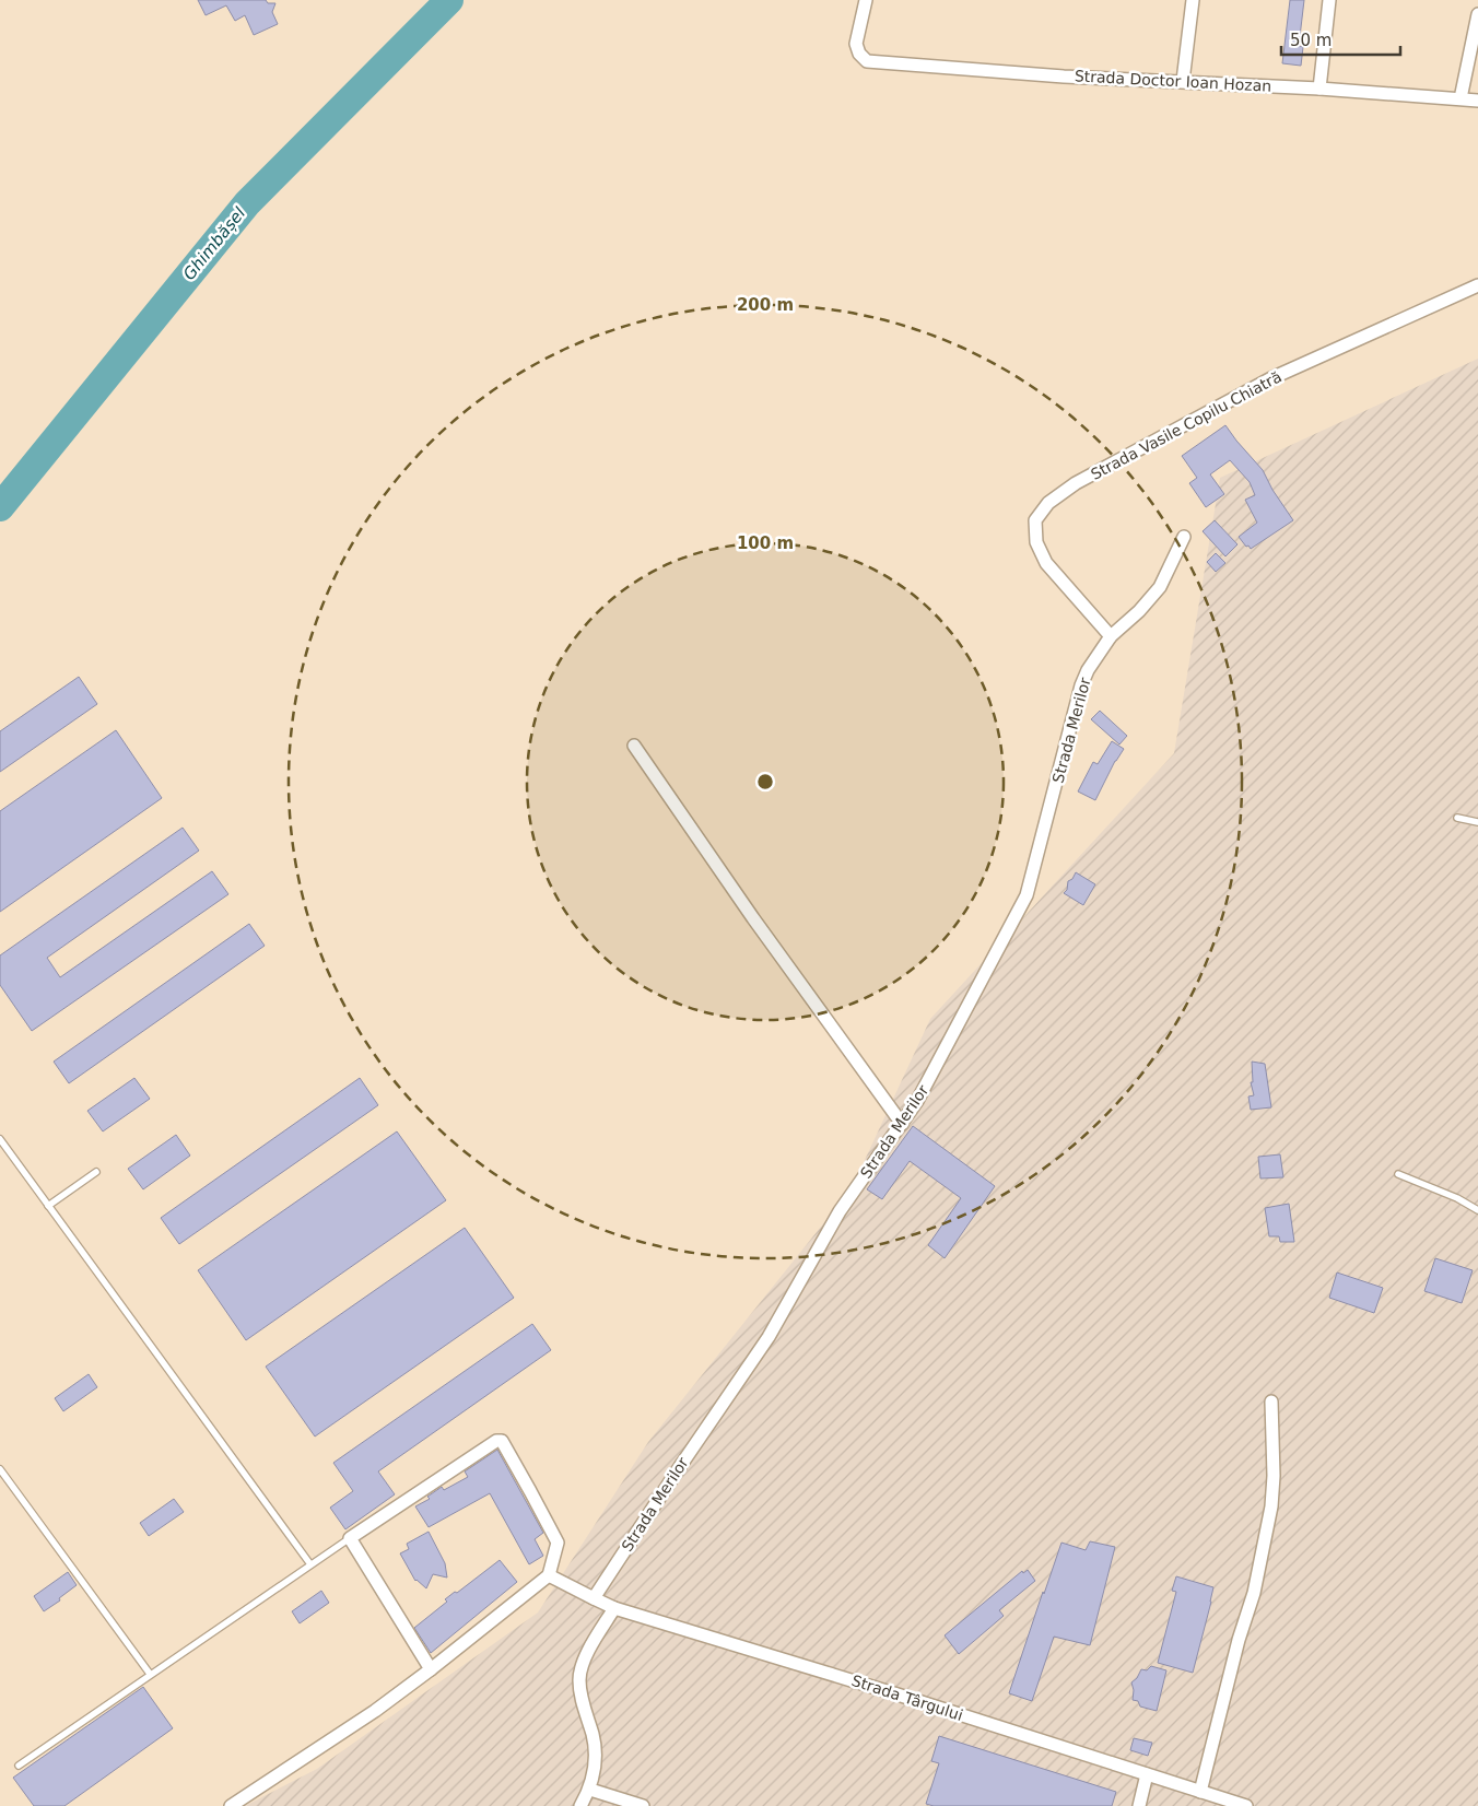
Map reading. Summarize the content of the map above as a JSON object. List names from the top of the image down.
{
  "streets": {
    "street": [
      "Strada Doctor Ioan Hozan",
      "Strada Vasile Copilu Chiatră",
      "Strada Merilor",
      "Strada Târgului"
    ]
  },
  "crossings": [
    ["Strada Vasile Copilu Chiatră", "Strada Merilor"],
    ["Strada Merilor", "Strada Târgului"]
  ],
  "water": ["Ghimbășel"],
  "scale_bar": "50 m",
  "rings": ["200 m", "100 m"]
}
